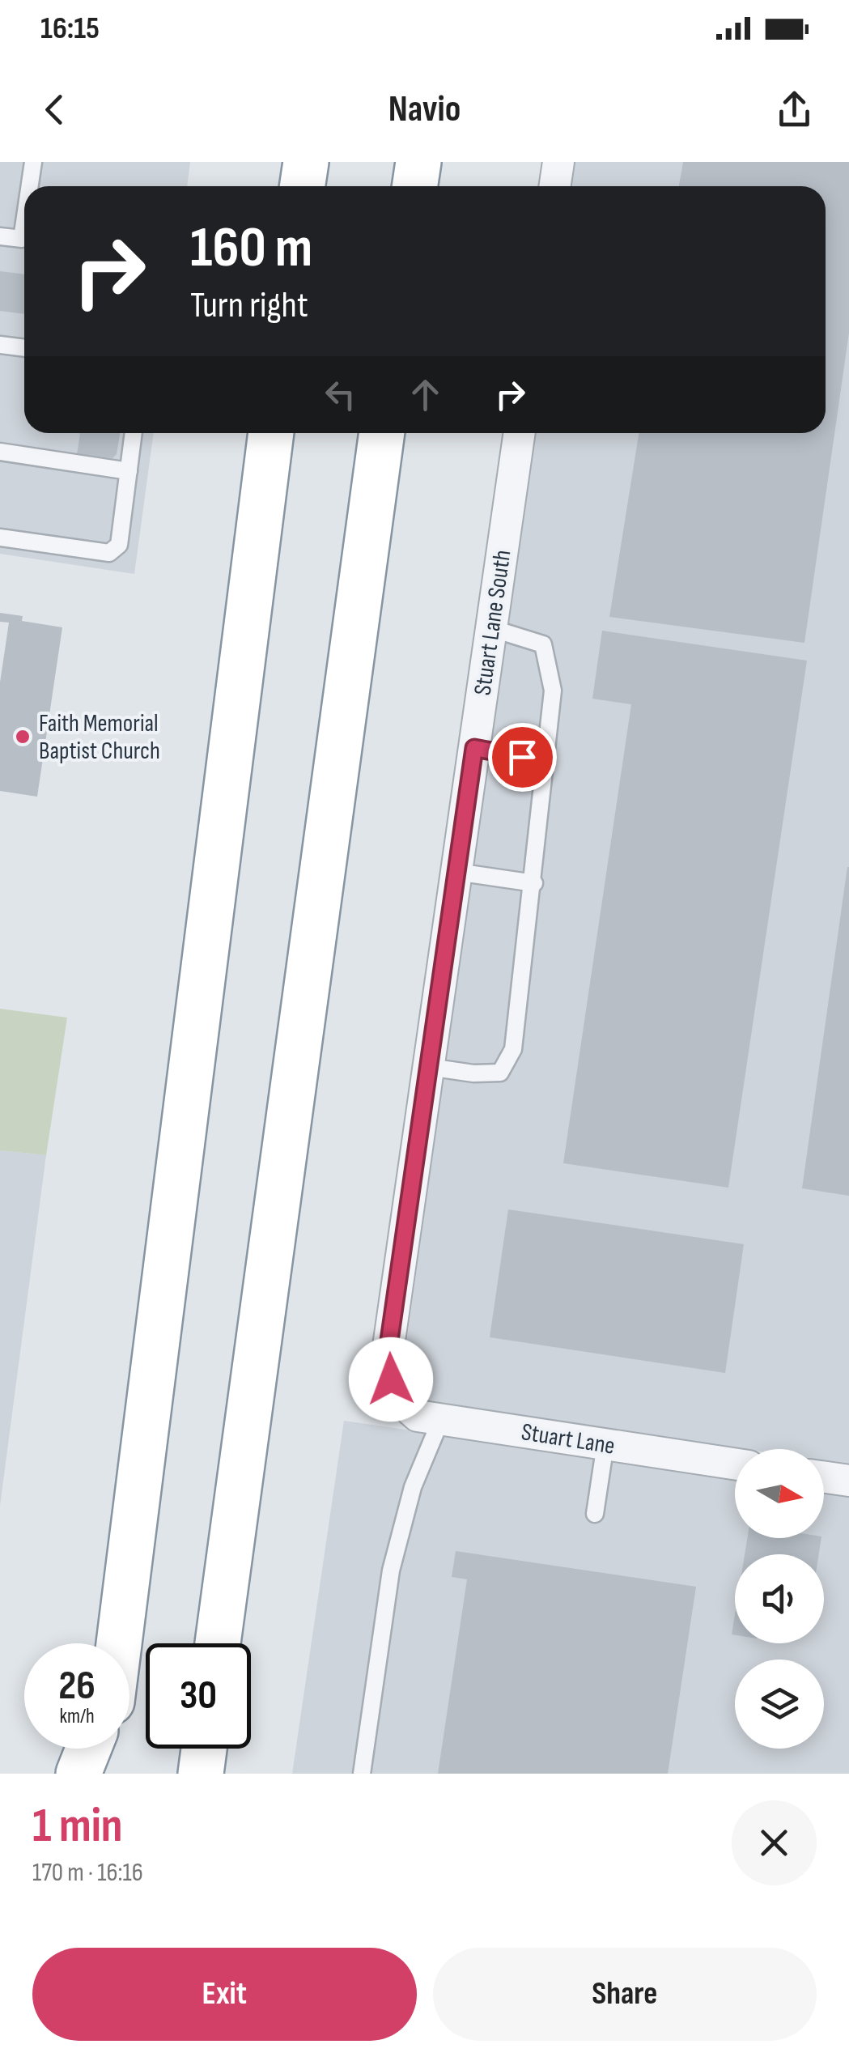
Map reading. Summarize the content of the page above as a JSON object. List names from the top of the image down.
{
  "streets": {
    "street": ["Stuart Lane South", "Stuart Lane"]
  },
  "crossings": [
    ["Stuart Lane South", "Stuart Lane"]
  ],
  "places": ["Faith Memorial Baptist Church"],
  "north": "right",
  "page": {
    "status": "16:15",
    "header": "Navio",
    "turn": ["160 m", "Turn right"],
    "speed": "26 km/h",
    "limit": "30",
    "heading": ["1 min", "170 m · 16:16"],
    "buttons": ["Exit", "Share"]
  }
}
